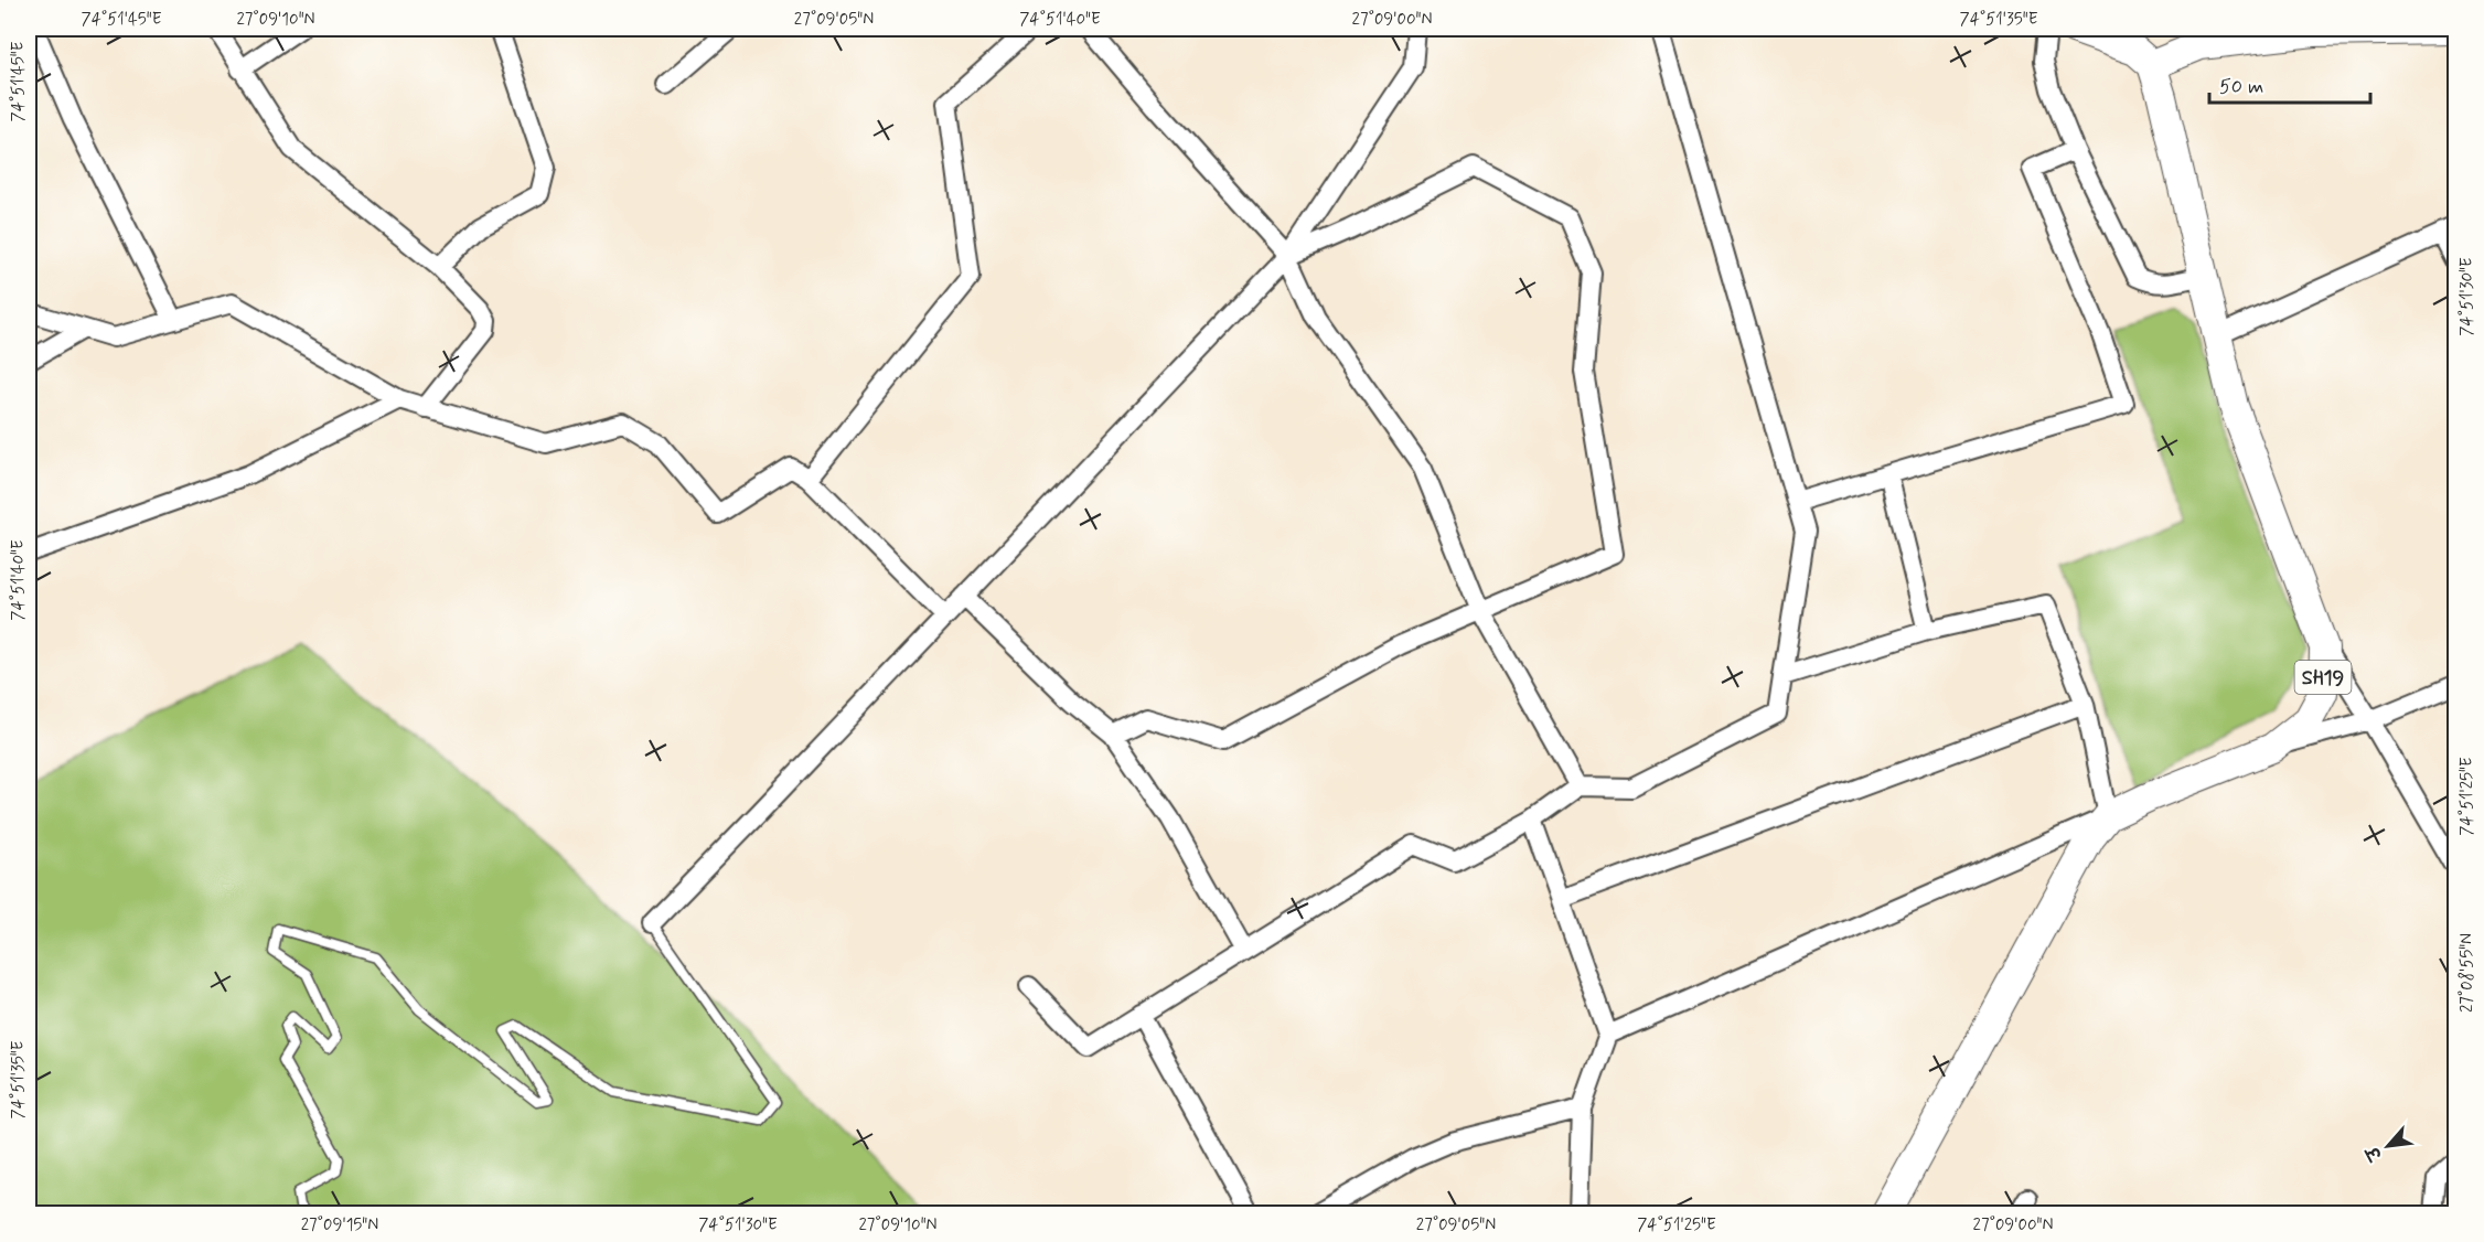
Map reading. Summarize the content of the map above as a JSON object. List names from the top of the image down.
{
  "streets": {
    "main road": ["SH19"]
  },
  "scale_bar": "50 m",
  "north": "bottom left",
  "coordinates": [
    "74°51'45\"E",
    "27°09'10\"N",
    "27°09'05\"N",
    "74°51'40\"E",
    "27°09'00\"N",
    "74°51'35\"E",
    "74°51'30\"E",
    "74°51'25\"E",
    "27°08'55\"N",
    "27°09'15\"N"
  ]
}
